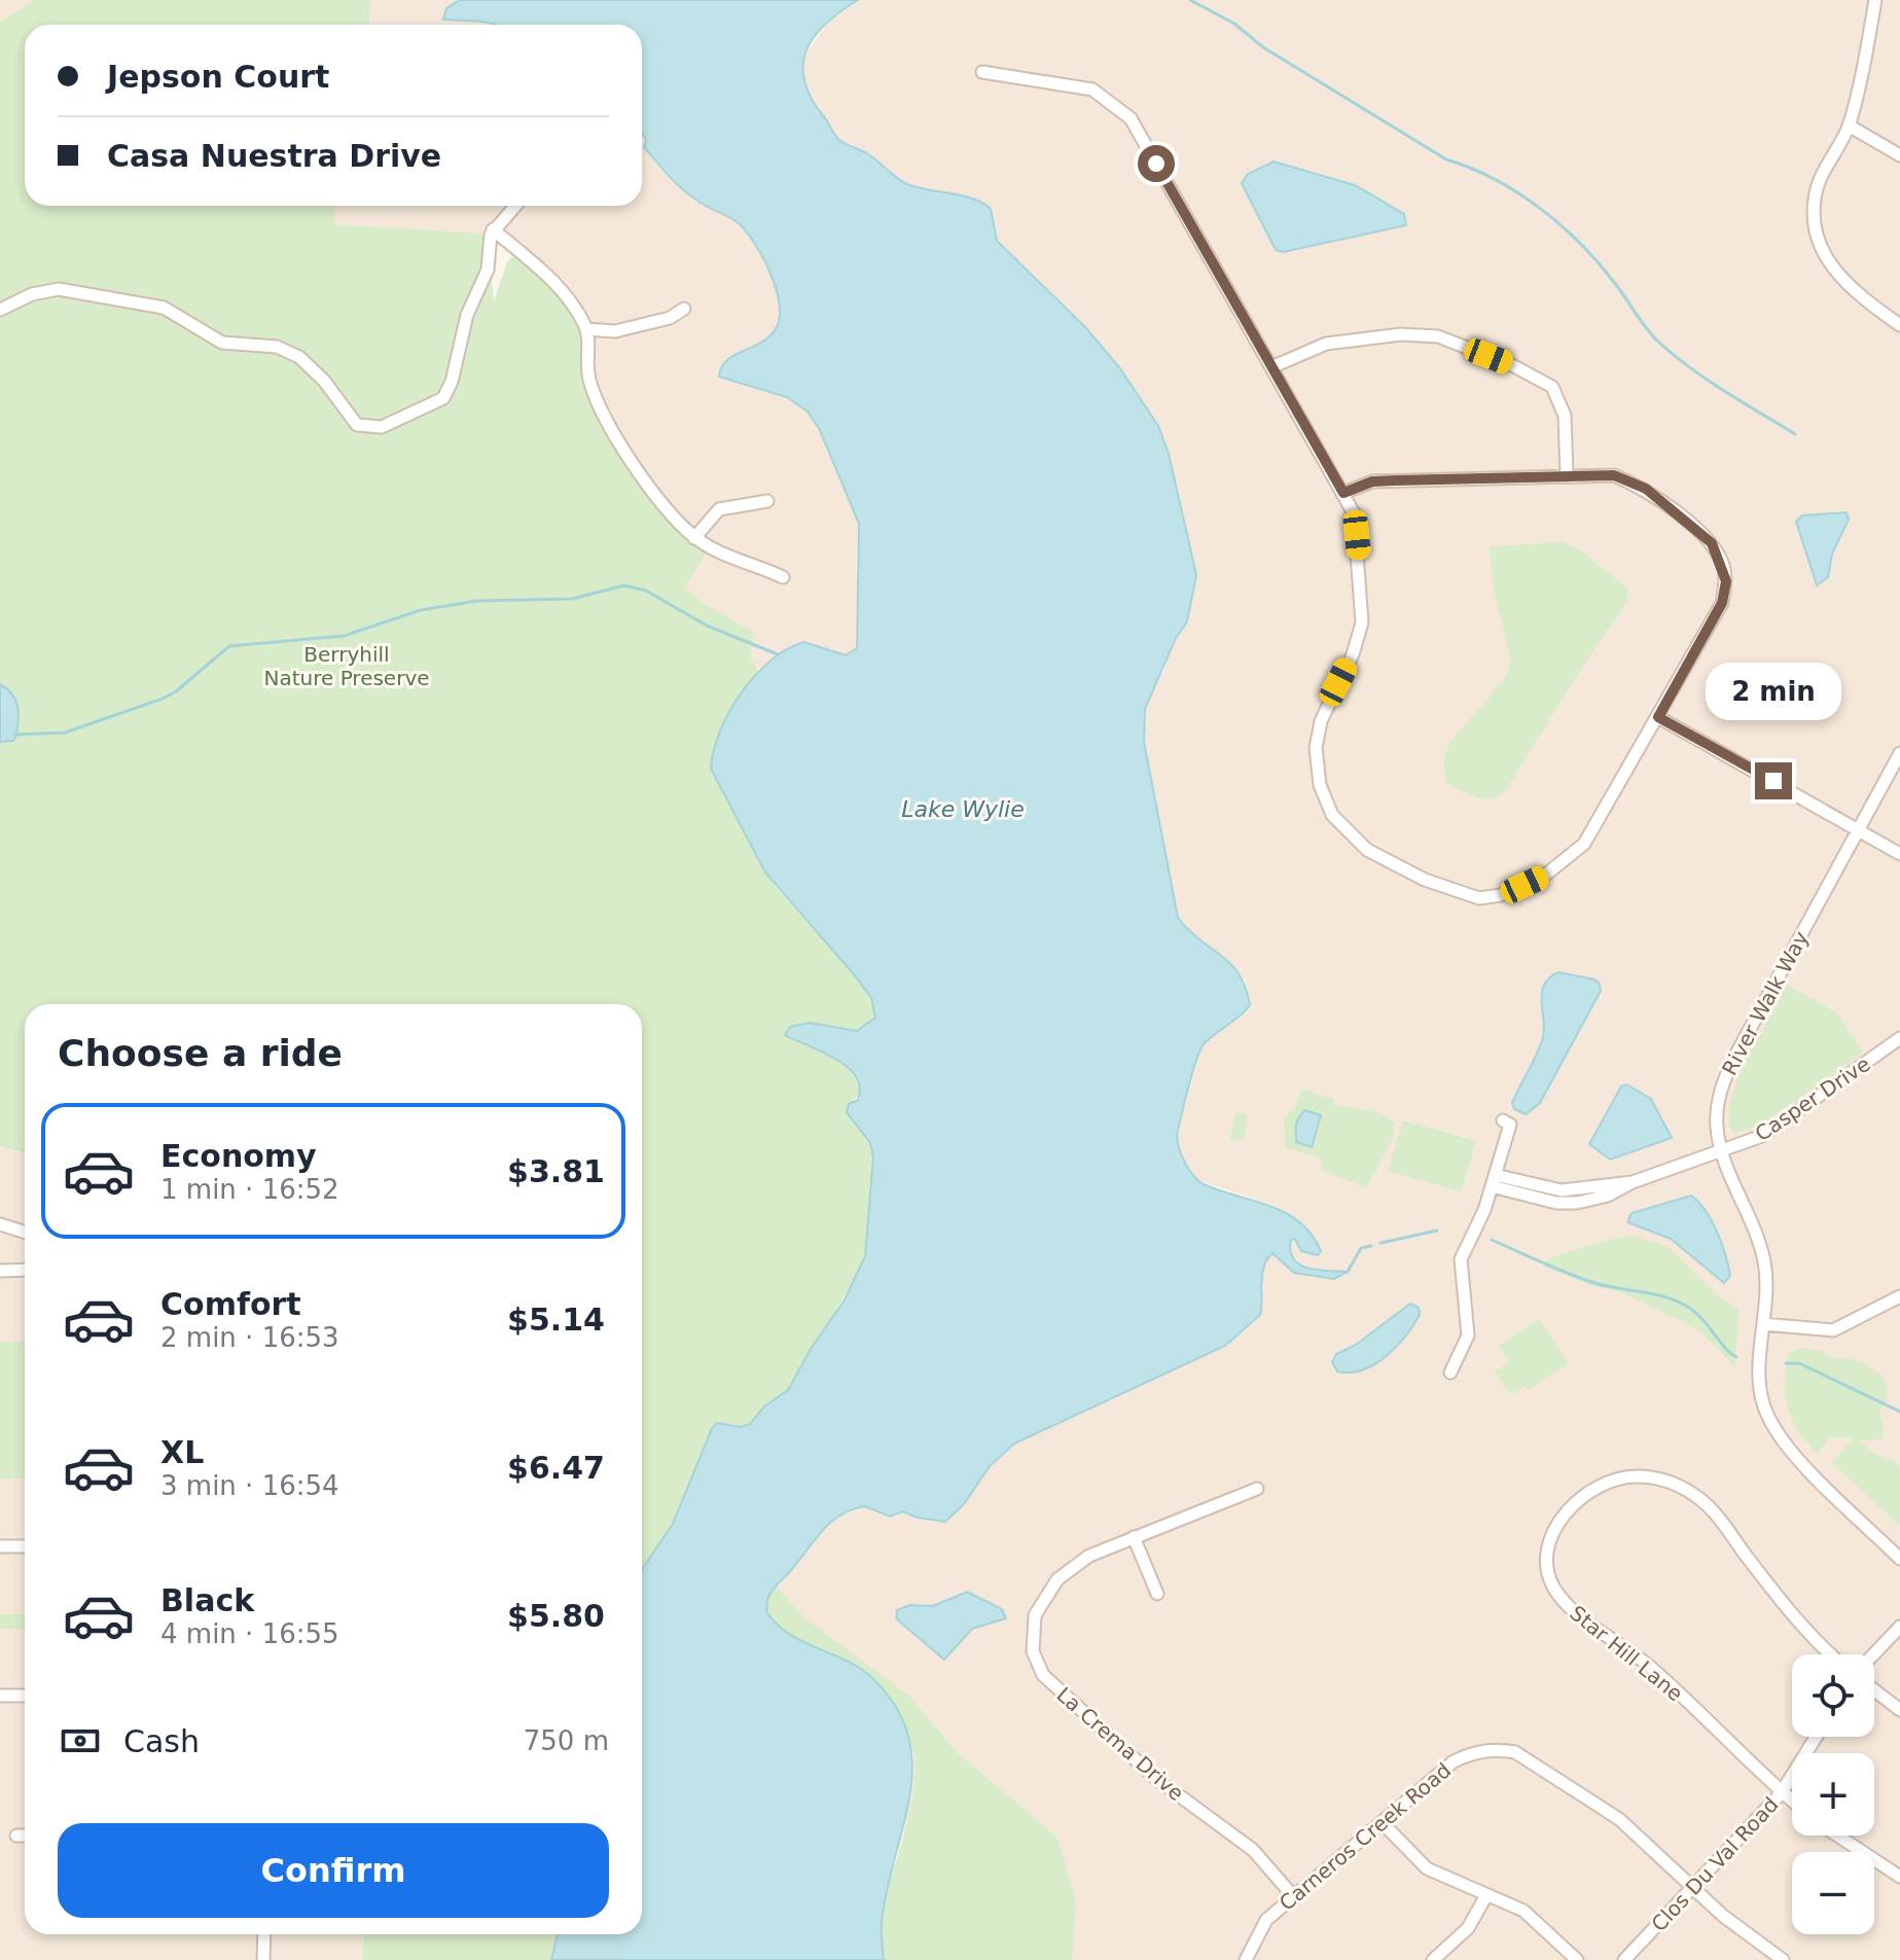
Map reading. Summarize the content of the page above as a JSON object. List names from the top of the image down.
{
  "streets": {
    "street": [
      "River Walk Way",
      "Casper Drive",
      "Star Hill Lane",
      "La Crema Drive",
      "Carneros Creek Road",
      "Clos Du Val Road"
    ]
  },
  "crossings": [
    ["River Walk Way", "Casper Drive"],
    ["Star Hill Lane", "Clos Du Val Road"],
    ["La Crema Drive", "Carneros Creek Road"],
    ["Carneros Creek Road", "Clos Du Val Road"]
  ],
  "water": ["Lake Wylie"],
  "parks": ["Berryhill Nature Preserve"],
  "page": {
    "banner": ["Jepson Court", "Casa Nuestra Drive"],
    "bubble": "2 min",
    "heading": "Choose a ride",
    "list": [
      {
        "name": "Economy",
        "note": "1 min · 16:52",
        "value": "$3.81"
      },
      {
        "name": "Comfort",
        "note": "2 min · 16:53",
        "value": "$5.14"
      },
      {
        "name": "XL",
        "note": "3 min · 16:54",
        "value": "$6.47"
      },
      {
        "name": "Black",
        "note": "4 min · 16:55",
        "value": "$5.80"
      }
    ],
    "map_buttons": ["+", "−"],
    "pay": ["Cash", "750 m"],
    "buttons": "Confirm"
  }
}
